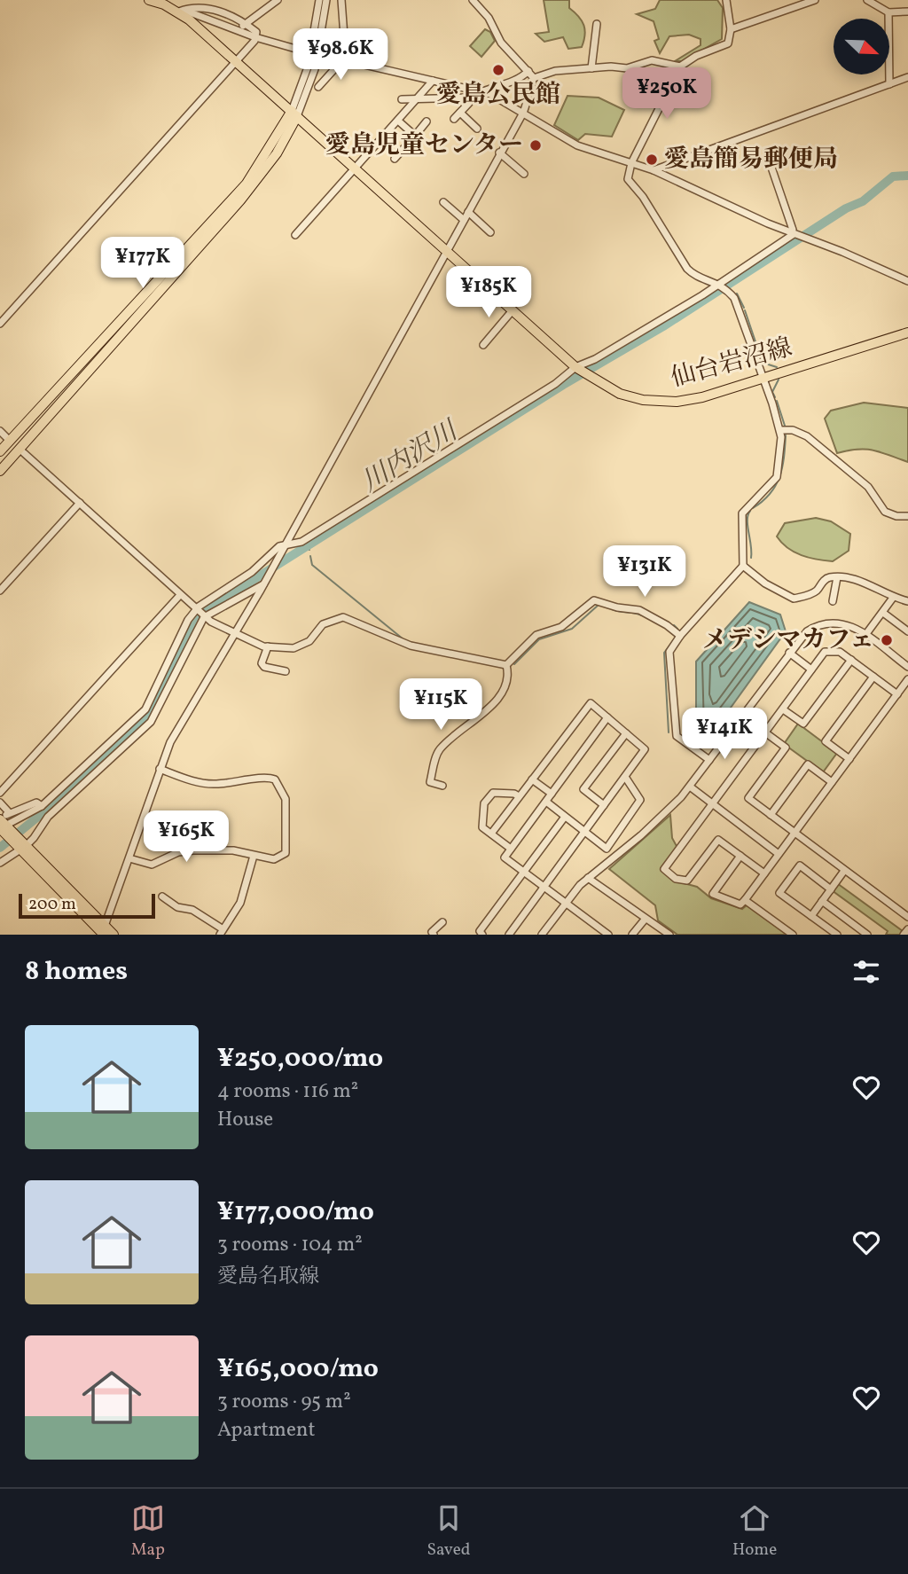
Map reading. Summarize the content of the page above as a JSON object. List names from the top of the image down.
{
  "streets": {
    "main road": ["仙台岩沼線"]
  },
  "water": ["川内沢川"],
  "places": [
    "愛島公民館",
    "愛島児童センター",
    "愛島簡易郵便局",
    "メデシマカフェ"
  ],
  "scale_bar": "200 m",
  "north": "bottom right",
  "page": {
    "price": [
      "¥98.6K",
      "¥250K",
      "¥177K",
      "¥185K",
      "¥131K",
      "¥115K",
      "¥141K",
      "¥165K"
    ],
    "scale": "200 m",
    "heading": "8 homes",
    "list": [
      {
        "name": "¥250,000/mo",
        "note": "4 rooms · 116 m² · House"
      },
      {
        "name": "¥177,000/mo",
        "note": "3 rooms · 104 m² · 愛島名取線"
      },
      {
        "name": "¥165,000/mo",
        "note": "3 rooms · 95 m² · Apartment"
      }
    ],
    "tabs": ["Map", "Saved", "Home"]
  }
}
